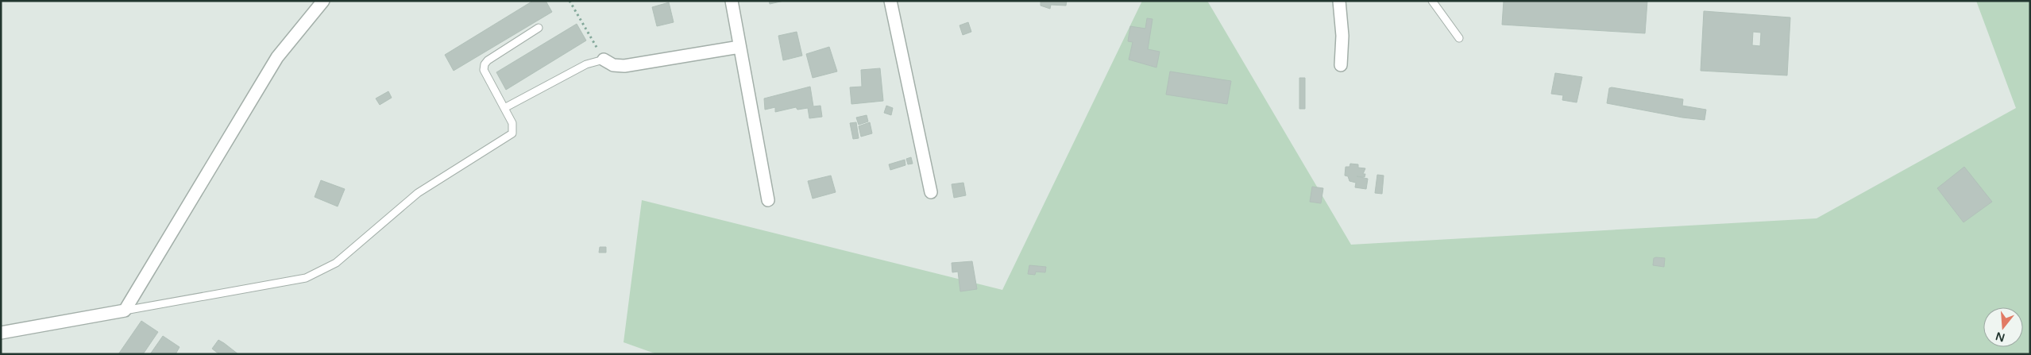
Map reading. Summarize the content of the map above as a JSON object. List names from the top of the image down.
{
  "north": "bottom"
}
